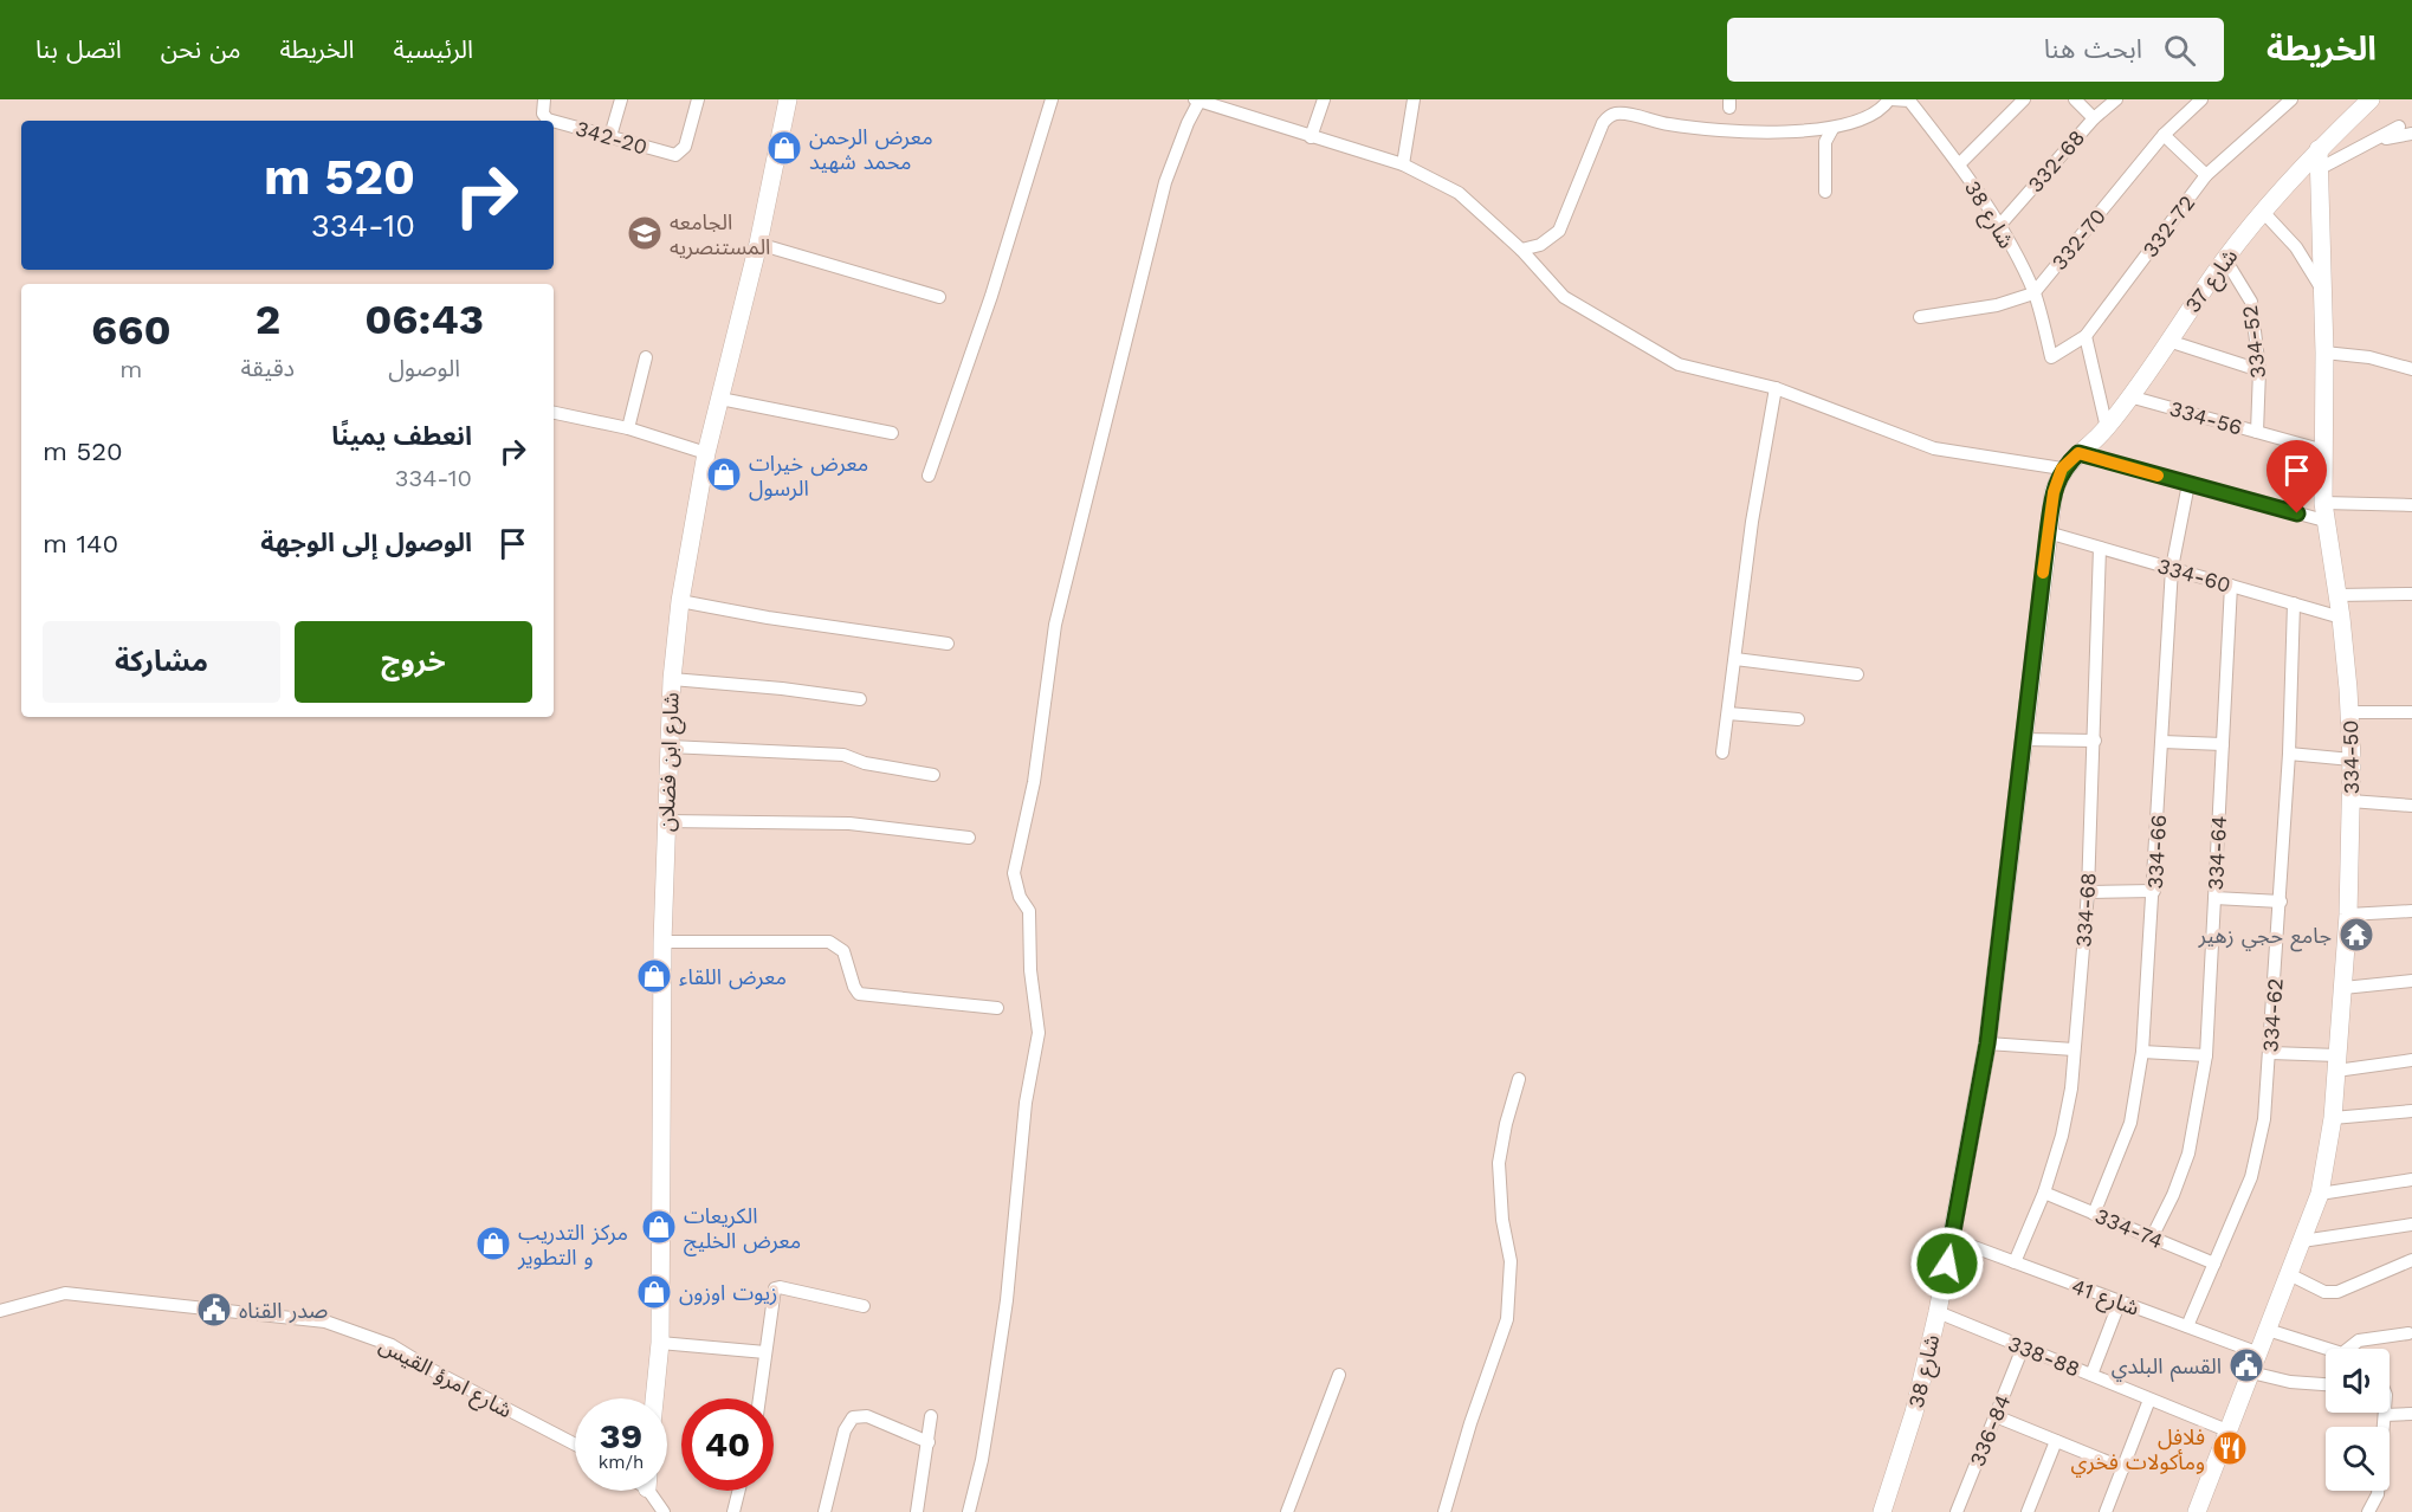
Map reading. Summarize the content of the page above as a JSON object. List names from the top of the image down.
{
  "streets": {
    "street": [
      "342-20",
      "332-68",
      "شارع 38",
      "332-72",
      "332-70",
      "شارع 37",
      "334-52",
      "334-56",
      "334-60",
      "334-50",
      "شارع ابن فضلان",
      "334-66",
      "334-64",
      "334-68",
      "334-62",
      "334-74",
      "شارع 41",
      "338-88",
      "شارع امرؤ القيس",
      "336-84"
    ]
  },
  "crossings": [
    ["332-68", "شارع 38"],
    ["شارع 38", "332-72"],
    ["شارع 38", "332-70"],
    ["شارع 38", "شارع 37"],
    ["شارع 38", "334-60"],
    ["شارع 38", "شارع 41"],
    ["شارع 38", "338-88"],
    ["شارع 37", "334-52"],
    ["شارع 37", "334-56"],
    ["شارع 37", "334-50"],
    ["334-52", "334-56"],
    ["334-56", "334-50"],
    ["334-60", "334-50"],
    ["334-60", "334-66"],
    ["334-60", "334-64"],
    ["334-60", "334-68"],
    ["334-60", "334-62"],
    ["334-50", "شارع 41"],
    ["334-50", "338-88"],
    ["334-66", "334-74"],
    ["334-64", "334-74"],
    ["334-68", "334-74"],
    ["334-68", "شارع 41"],
    ["334-62", "334-74"],
    ["334-62", "شارع 41"],
    ["338-88", "336-84"]
  ],
  "places": {
    "shop": [
      "معرض الرحمن محمد شهيد",
      "معرض خيرات الرسول",
      "معرض اللقاء",
      "الكريعات معرض الخليج",
      "مركز التدريب و التطوير",
      "زيوت اوزون"
    ],
    "school or university": ["الجامعه المستنصريه"],
    "temple": ["جامع حجي زهير"],
    "public building": ["صدر القناه", "القسم البلدي"],
    "restaurant": ["فلافل ومأكولات فخري"]
  },
  "page": {
    "header": "الخريطة",
    "search": "ابحث هنا",
    "nav": [
      "الرئيسية",
      "الخريطة",
      "من نحن",
      "اتصل بنا"
    ],
    "turn": ["520 m", "334-10"],
    "eta": [
      "06:43",
      "الوصول",
      "2",
      "دقيقة",
      "660",
      "m"
    ],
    "list": [
      {
        "name": "انعطف يمينًا",
        "note": "334-10",
        "value": "520 m"
      },
      {
        "name": "الوصول إلى الوجهة",
        "value": "140 m"
      }
    ],
    "buttons": ["خروج", "مشاركة"],
    "speed": "39 km/h",
    "limit": "40"
  }
}
